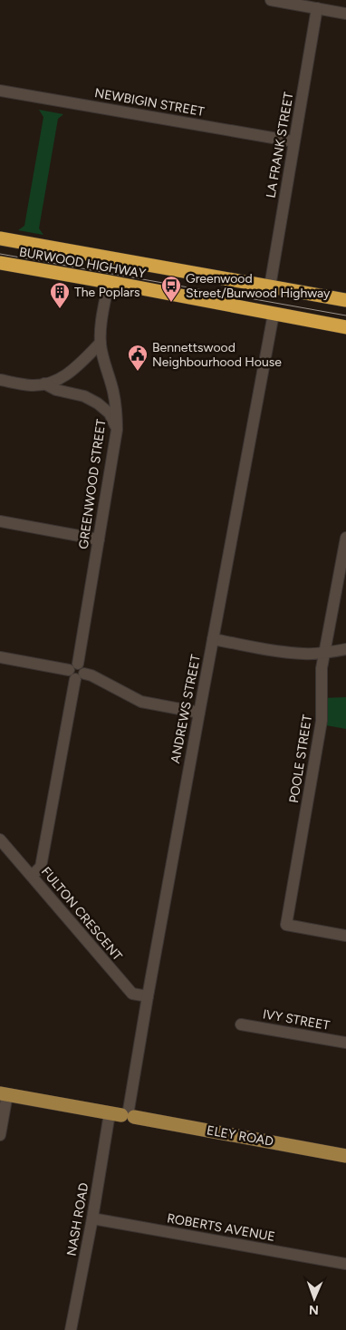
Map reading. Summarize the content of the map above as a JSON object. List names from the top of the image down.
{
  "streets": {
    "highway": ["BURWOOD HIGHWAY"],
    "main road": ["ELEY ROAD"],
    "street": [
      "NEWBIGIN STREET",
      "LA FRANK STREET",
      "GREENWOOD STREET",
      "ANDREWS STREET",
      "POOLE STREET",
      "FULTON CRESCENT",
      "IVY STREET",
      "NASH ROAD",
      "ROBERTS AVENUE"
    ]
  },
  "crossings": [
    ["NEWBIGIN STREET", "LA FRANK STREET"],
    ["LA FRANK STREET", "BURWOOD HIGHWAY"],
    ["BURWOOD HIGHWAY", "GREENWOOD STREET"],
    ["BURWOOD HIGHWAY", "ANDREWS STREET"],
    ["GREENWOOD STREET", "FULTON CRESCENT"],
    ["ANDREWS STREET", "FULTON CRESCENT"],
    ["ANDREWS STREET", "ELEY ROAD"],
    ["ANDREWS STREET", "NASH ROAD"],
    ["ELEY ROAD", "NASH ROAD"],
    ["NASH ROAD", "ROBERTS AVENUE"]
  ],
  "places": {
    "bus stop": ["Greenwood Street/Burwood Highway"],
    "building": ["The Poplars"],
    "public building": ["Bennettswood Neighbourhood House"]
  },
  "north": "bottom"
}
